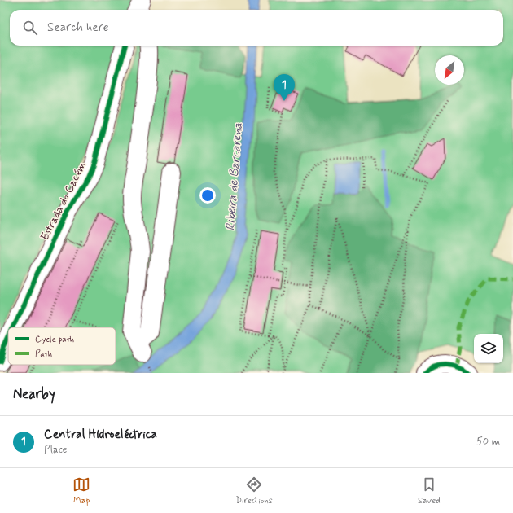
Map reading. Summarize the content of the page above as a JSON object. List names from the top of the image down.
{
  "streets": {
    "street": ["Estrada do Cacém"]
  },
  "water": ["Ribeira de Barcarena"],
  "legend": ["Cycle path", "Path"],
  "north": "bottom left",
  "page": {
    "search": "Search here",
    "pins": "1",
    "heading": "Nearby",
    "list": [
      {
        "mark": "1",
        "name": "Central Hidroeléctrica",
        "note": "Place",
        "value": "50 m"
      }
    ],
    "nav": ["Map", "Directions", "Saved"]
  }
}
